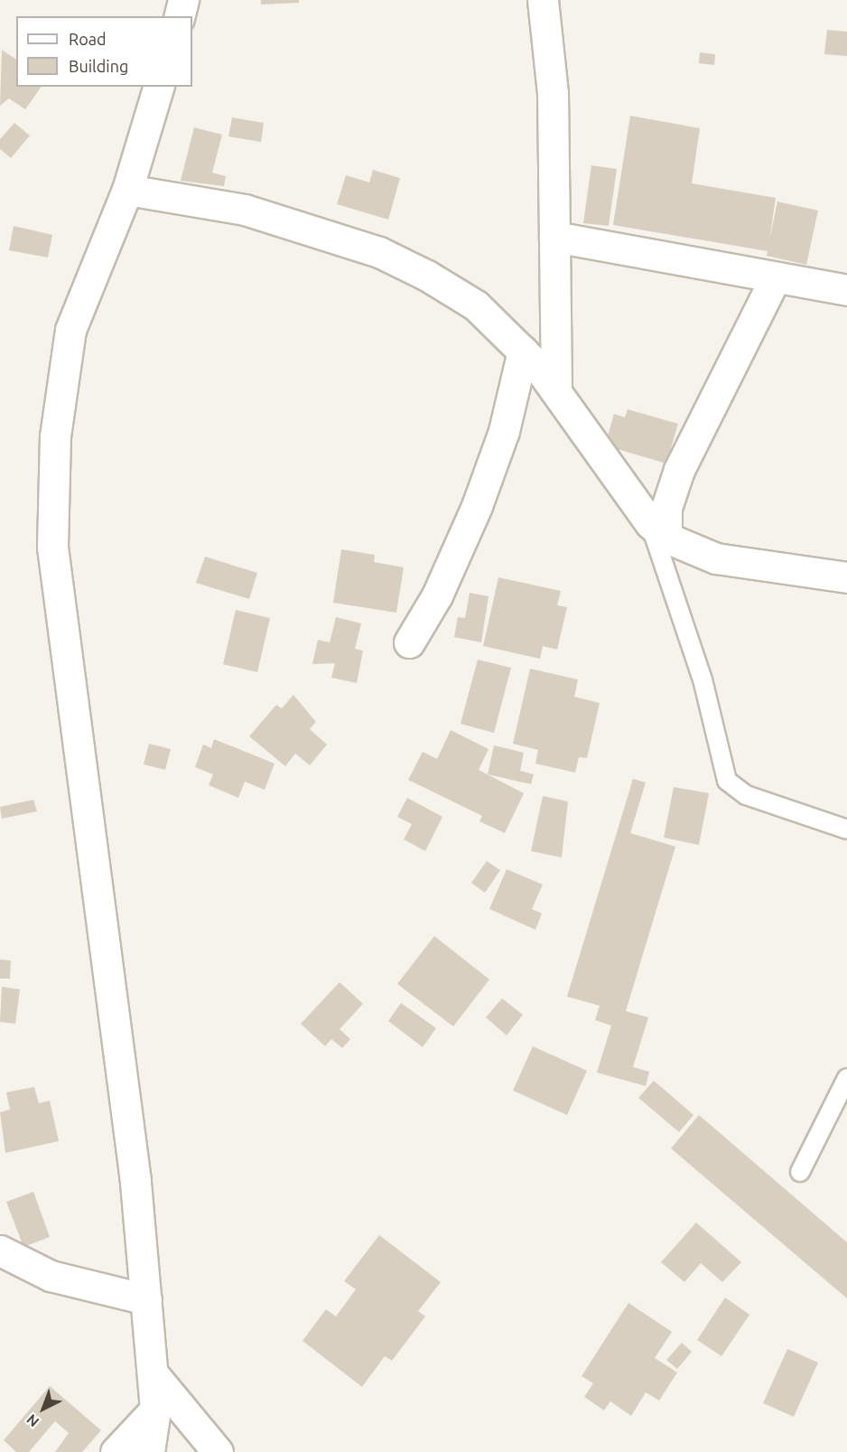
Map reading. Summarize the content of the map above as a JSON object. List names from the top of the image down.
{
  "legend": ["Road", "Building"],
  "north": "bottom left"
}
